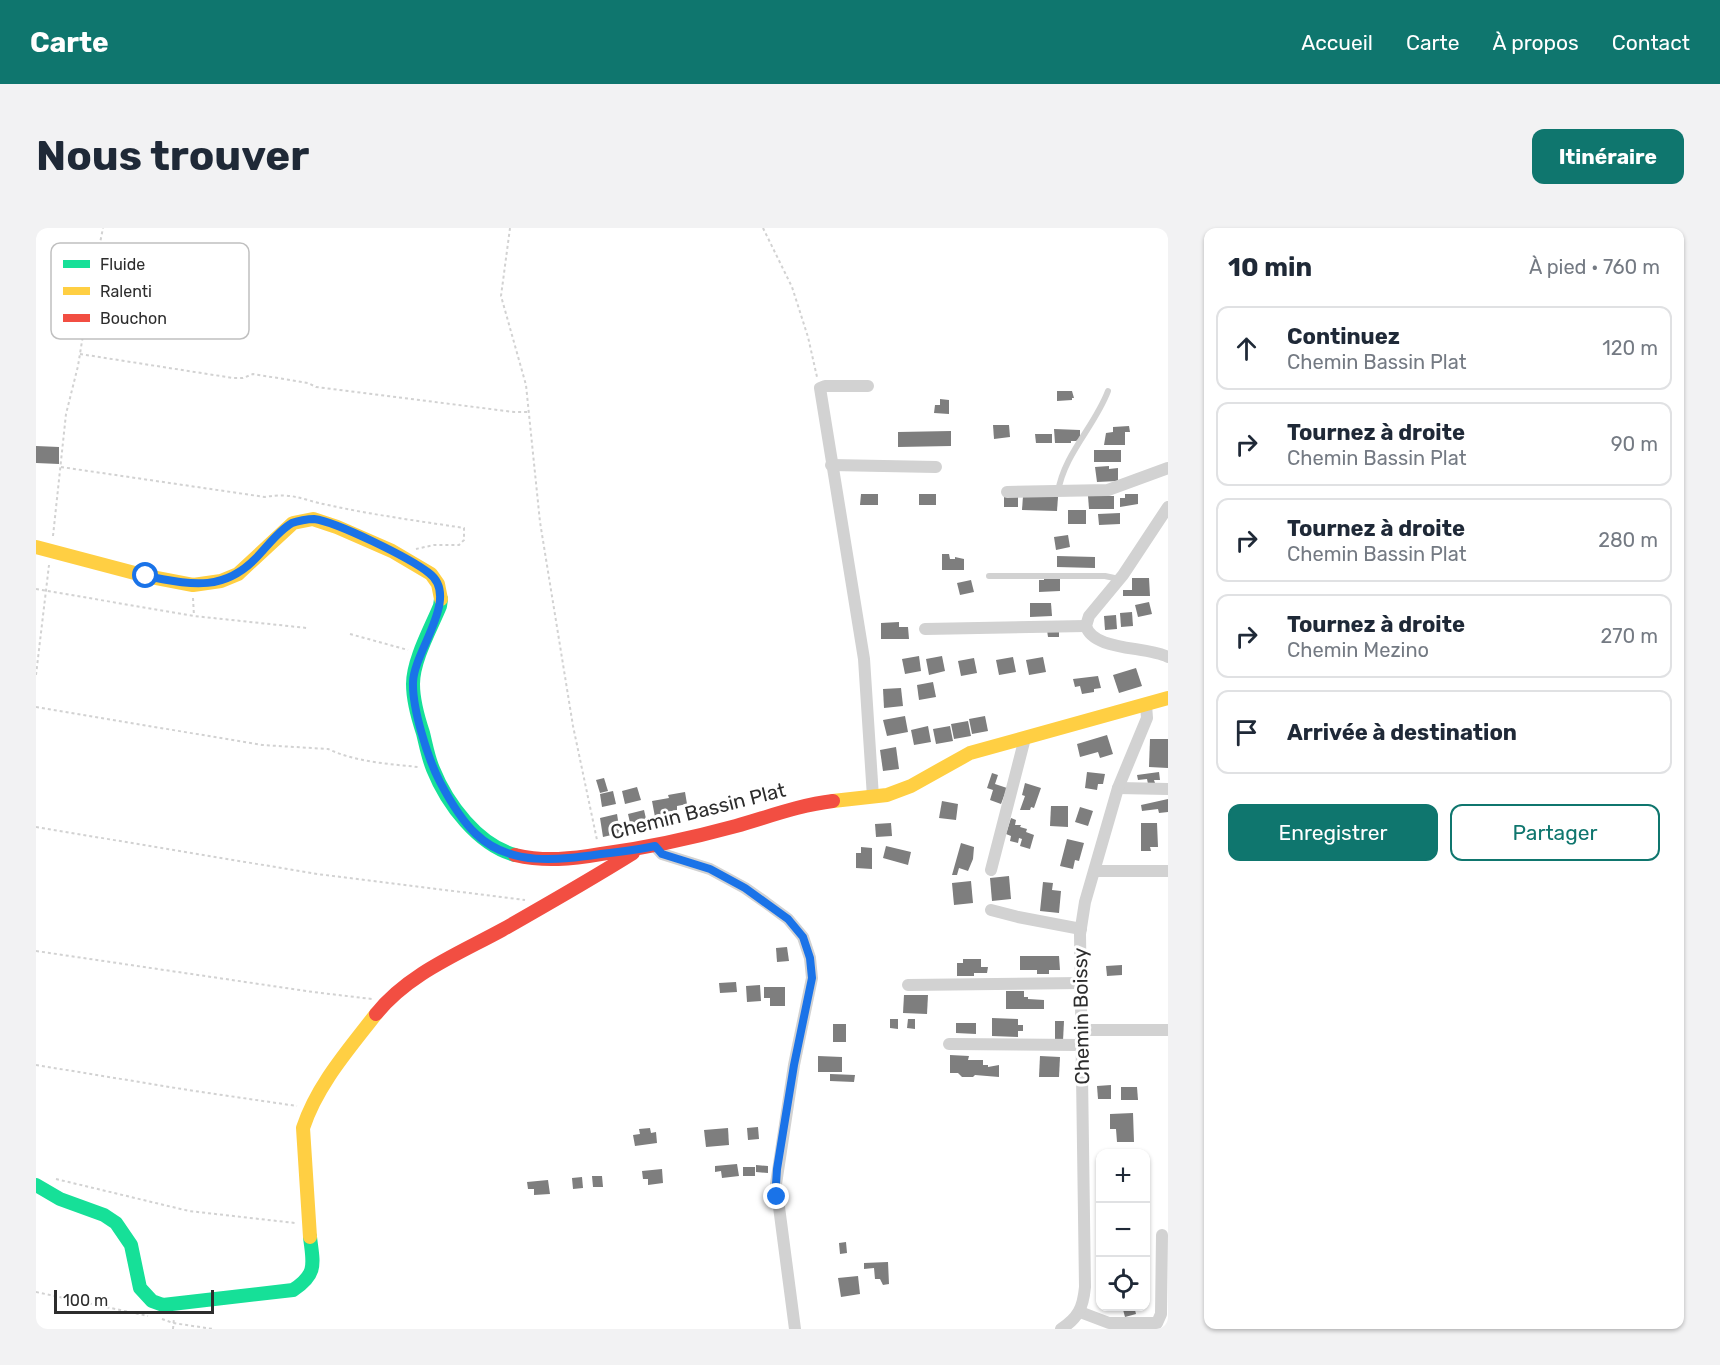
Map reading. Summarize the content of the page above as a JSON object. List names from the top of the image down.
{
  "streets": {
    "street": ["Chemin Bassin Plat", "Chemin Boissy"]
  },
  "crossings": [
    ["Chemin Bassin Plat", "Chemin Boissy"]
  ],
  "legend": ["Fluide", "Ralenti", "Bouchon"],
  "scale_bar": "100 m",
  "page": {
    "header": "Carte",
    "nav": [
      "Accueil",
      "Carte",
      "À propos",
      "Contact"
    ],
    "buttons": [
      "Itinéraire",
      ["Enregistrer", "Partager"]
    ],
    "title": "Nous trouver",
    "heading": ["10 min", "À pied · 760 m"],
    "list": [
      ["Continuez", "Chemin Bassin Plat", "120 m"],
      ["Tournez à droite", "Chemin Bassin Plat", "90 m"],
      ["Tournez à droite", "Chemin Bassin Plat", "280 m"],
      ["Tournez à droite", "Chemin Mezino", "270 m"],
      "Arrivée à destination"
    ],
    "map_buttons": ["+", "−"],
    "scale": "100 m"
  }
}
